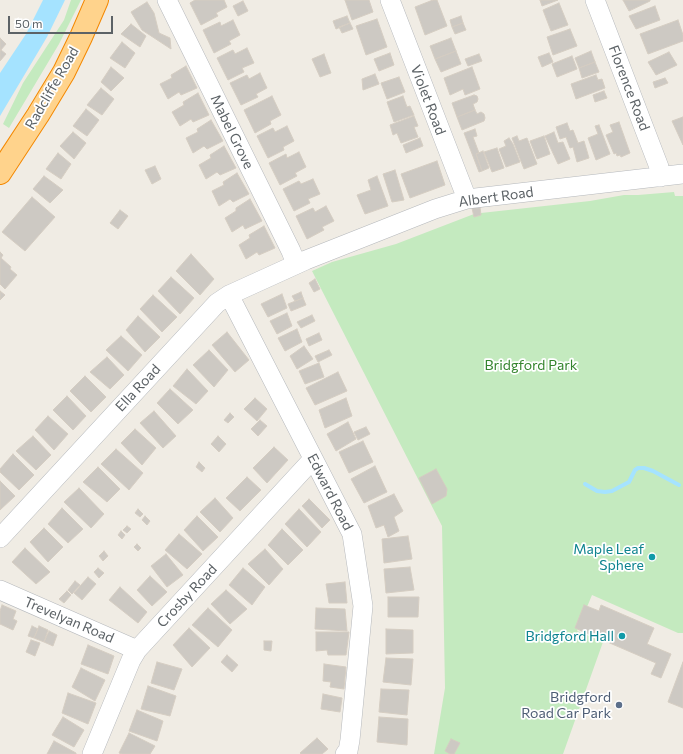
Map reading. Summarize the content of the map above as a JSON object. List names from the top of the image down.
{
  "streets": {
    "highway": ["Radcliffe Road"],
    "street": [
      "Florence Road",
      "Violet Road",
      "Mabel Grove",
      "Albert Road",
      "Ella Road",
      "Edward Road",
      "Crosby Road",
      "Trevelyan Road"
    ]
  },
  "crossings": [
    ["Florence Road", "Albert Road"],
    ["Violet Road", "Albert Road"],
    ["Mabel Grove", "Albert Road"],
    ["Mabel Grove", "Ella Road"],
    ["Albert Road", "Ella Road"],
    ["Ella Road", "Edward Road"],
    ["Edward Road", "Crosby Road"],
    ["Crosby Road", "Trevelyan Road"]
  ],
  "parks": ["Bridgford Park"],
  "places": ["Maple Leaf Sphere", "Bridgford Hall", "Bridgford Road Car Park"],
  "scale_bar": "50 m"
}
